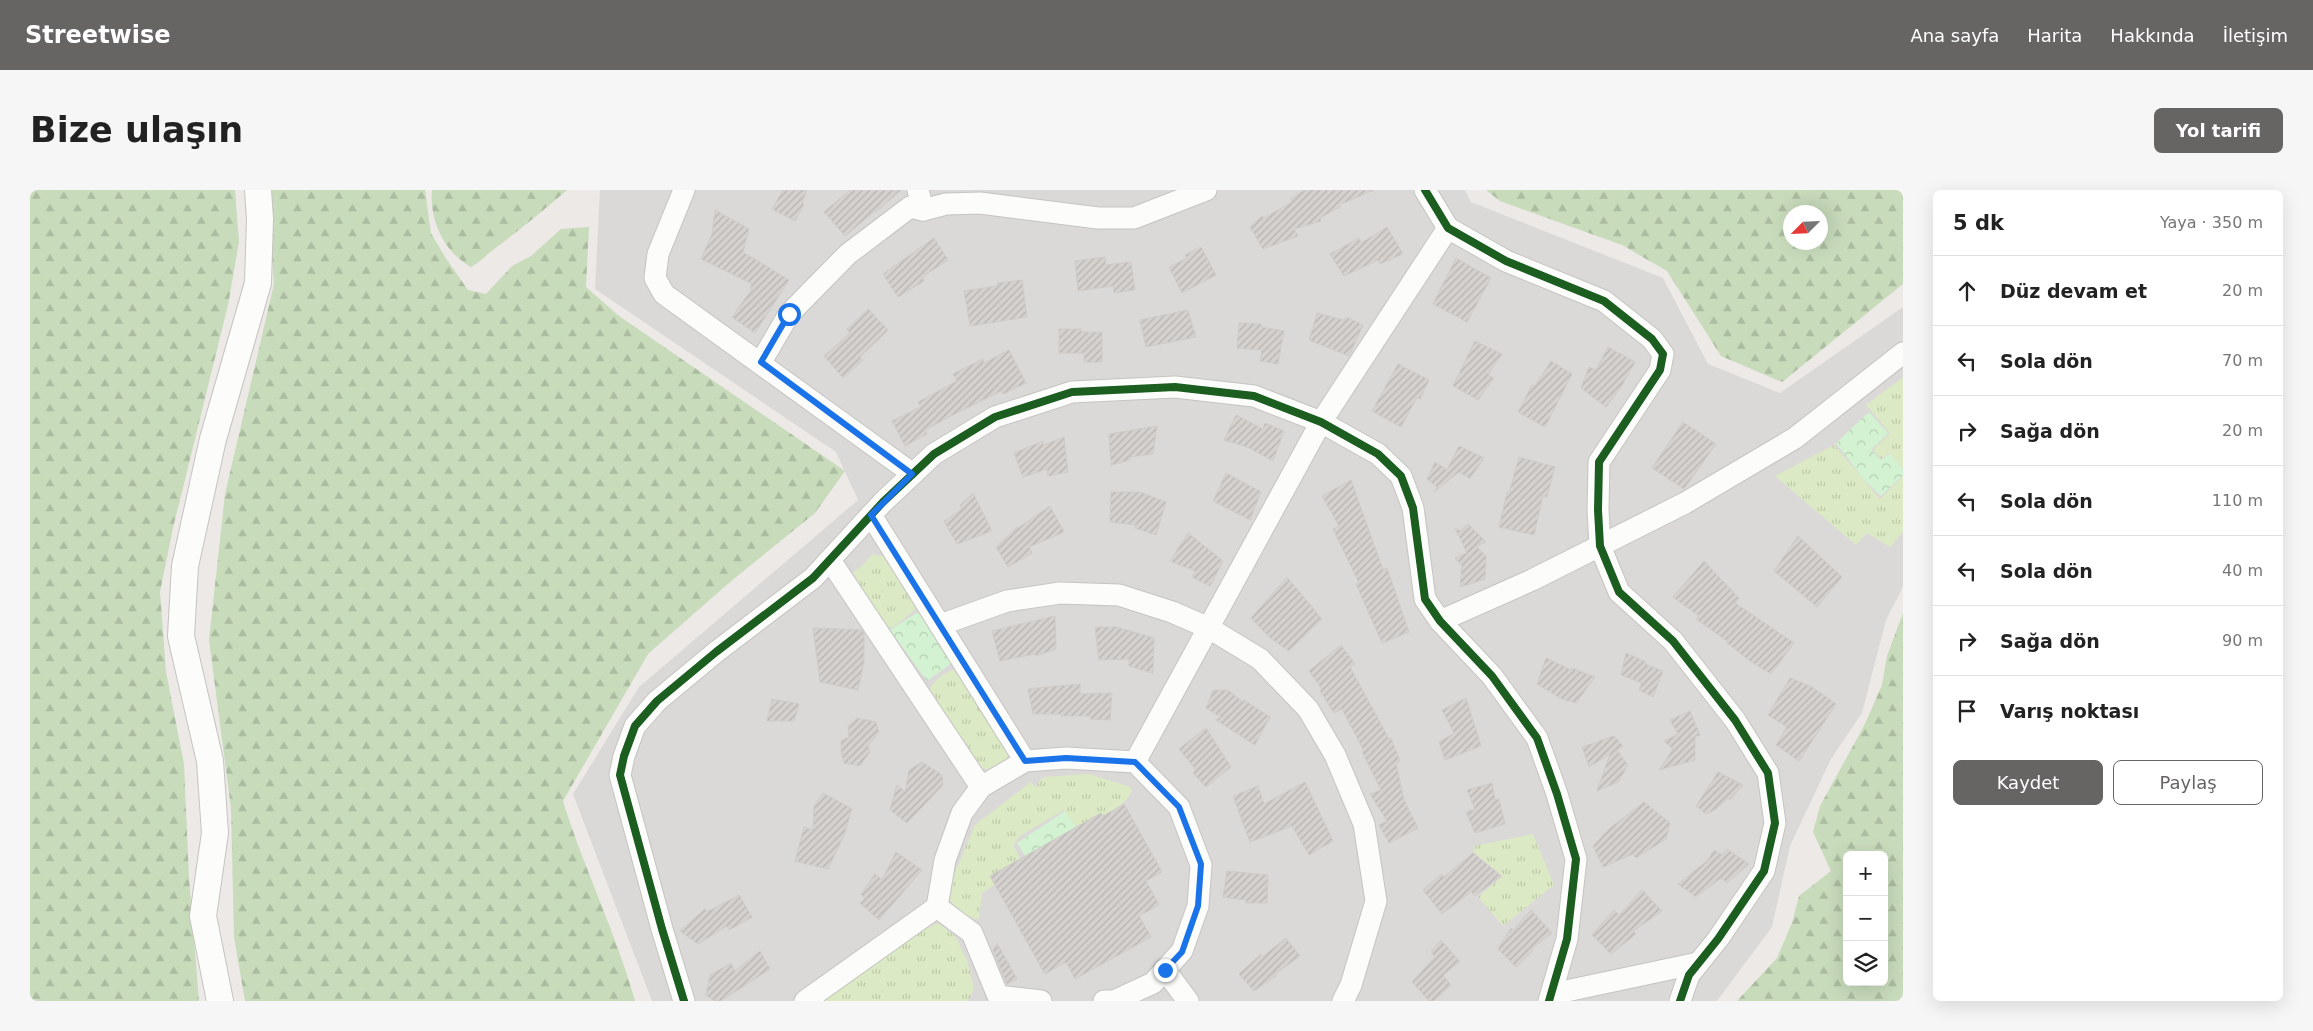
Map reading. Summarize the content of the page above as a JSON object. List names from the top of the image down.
{
  "north": "bottom left",
  "page": {
    "header": "Streetwise",
    "nav": [
      "Ana sayfa",
      "Harita",
      "Hakkında",
      "İletişim"
    ],
    "buttons": [
      "Yol tarifi",
      ["Kaydet", "Paylaş"]
    ],
    "title": "Bize ulaşın",
    "heading": ["5 dk", "Yaya · 350 m"],
    "list": [
      ["Düz devam et", "20 m"],
      ["Sola dön", "70 m"],
      ["Sağa dön", "20 m"],
      ["Sola dön", "110 m"],
      ["Sola dön", "40 m"],
      ["Sağa dön", "90 m"],
      "Varış noktası"
    ],
    "map_buttons": ["+", "−"]
  }
}
